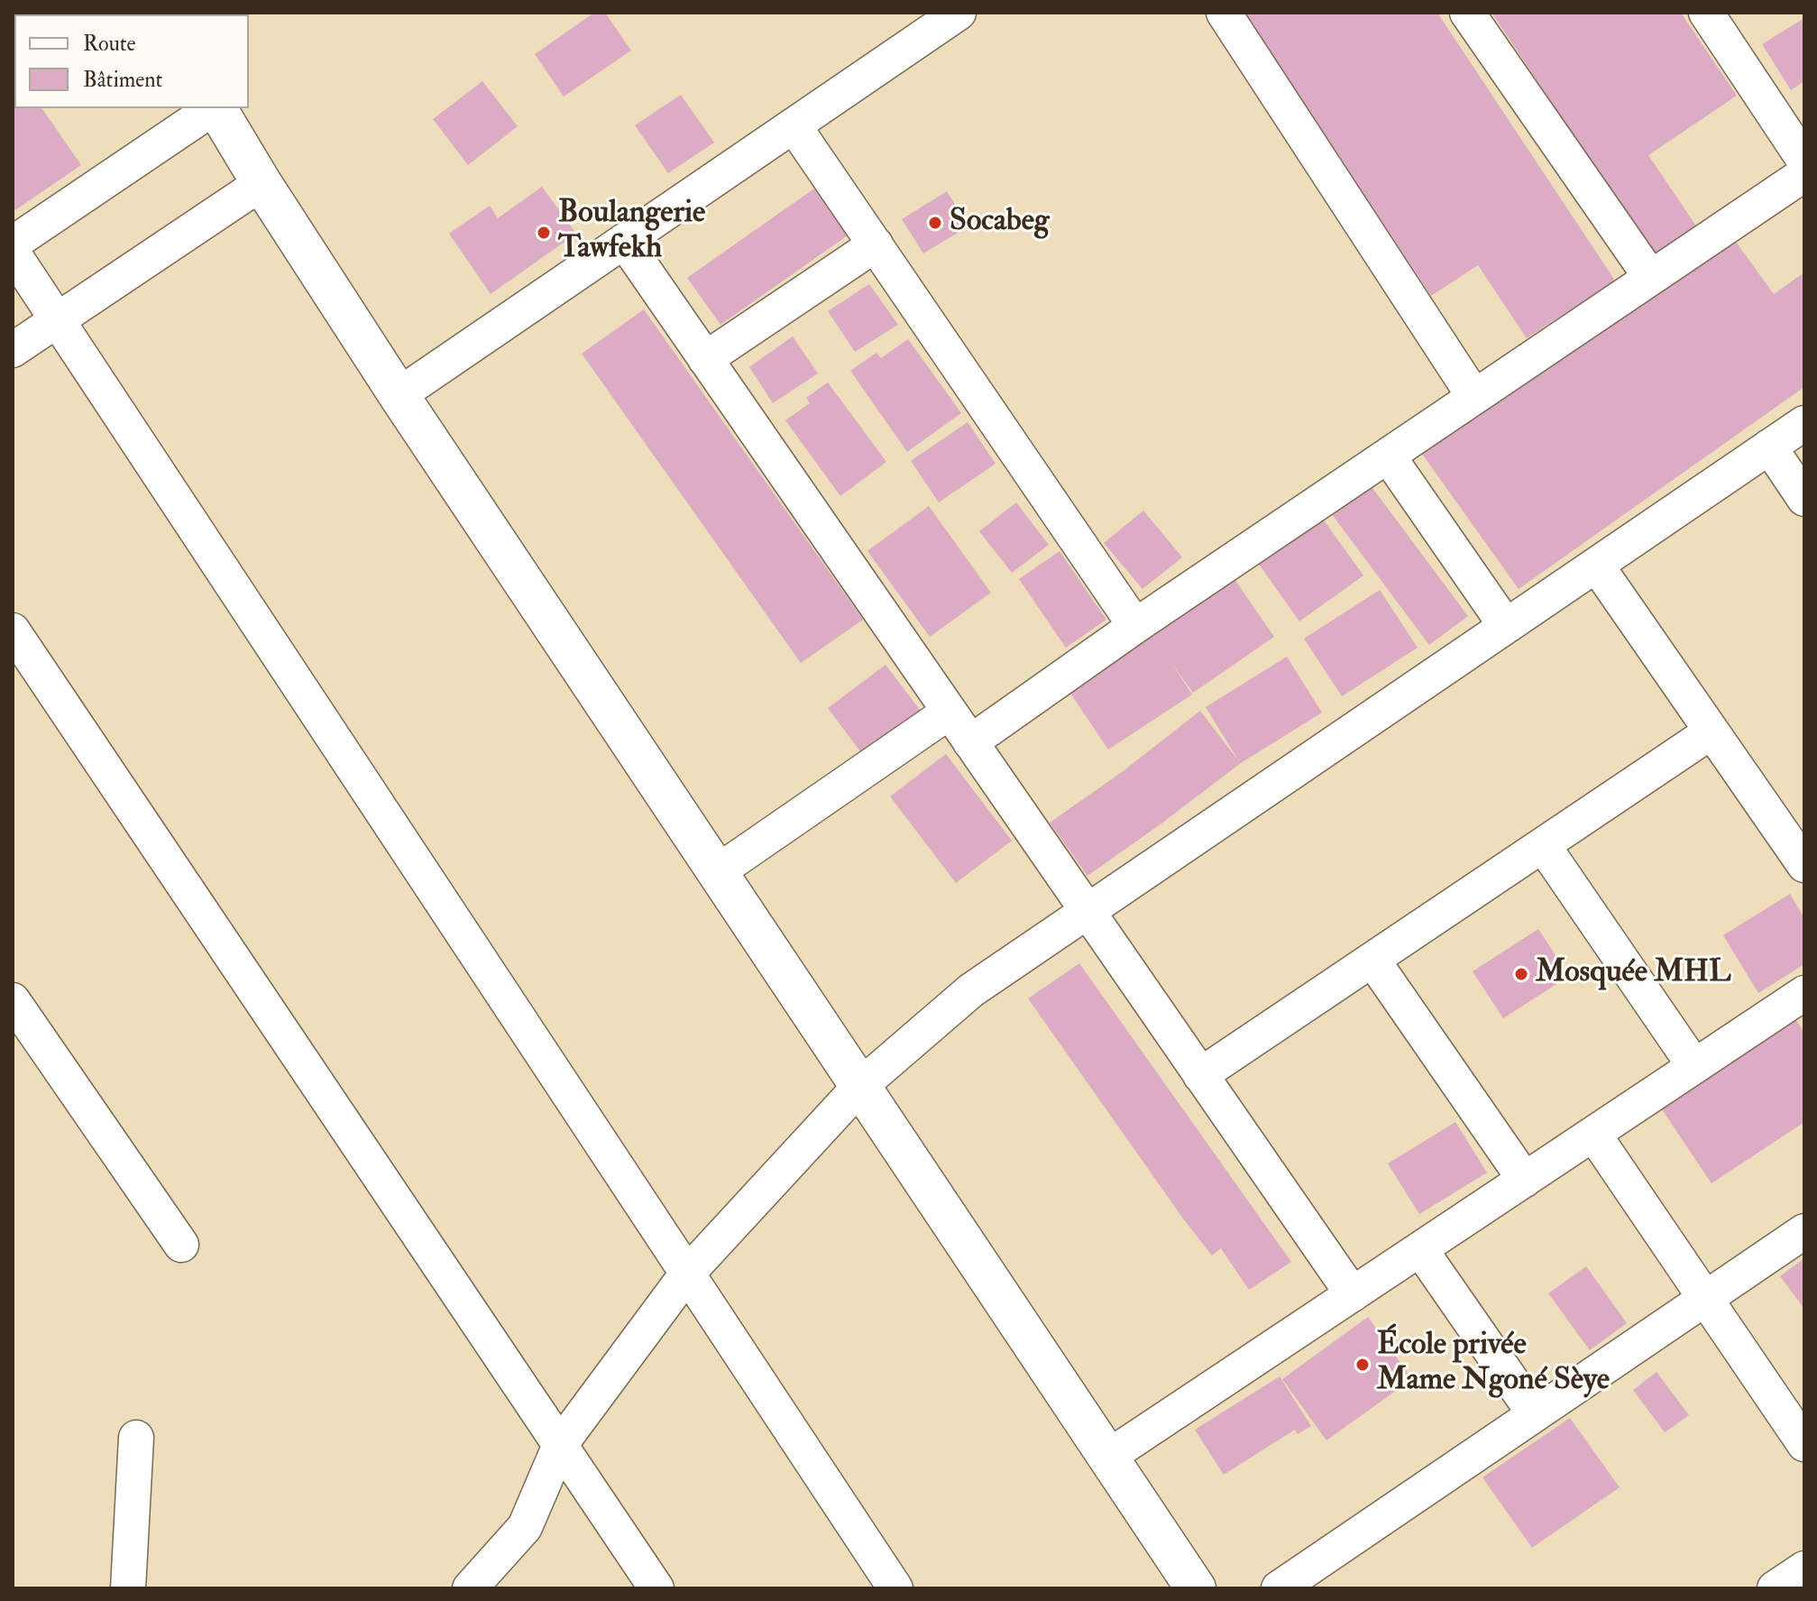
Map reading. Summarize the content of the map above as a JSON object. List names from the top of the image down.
{
  "places": [
    "Socabeg",
    "Boulangerie Tawfekh",
    "Mosquée MHL",
    "École privée Mame Ngoné Sèye"
  ],
  "legend": ["Route", "Bâtiment"]
}
